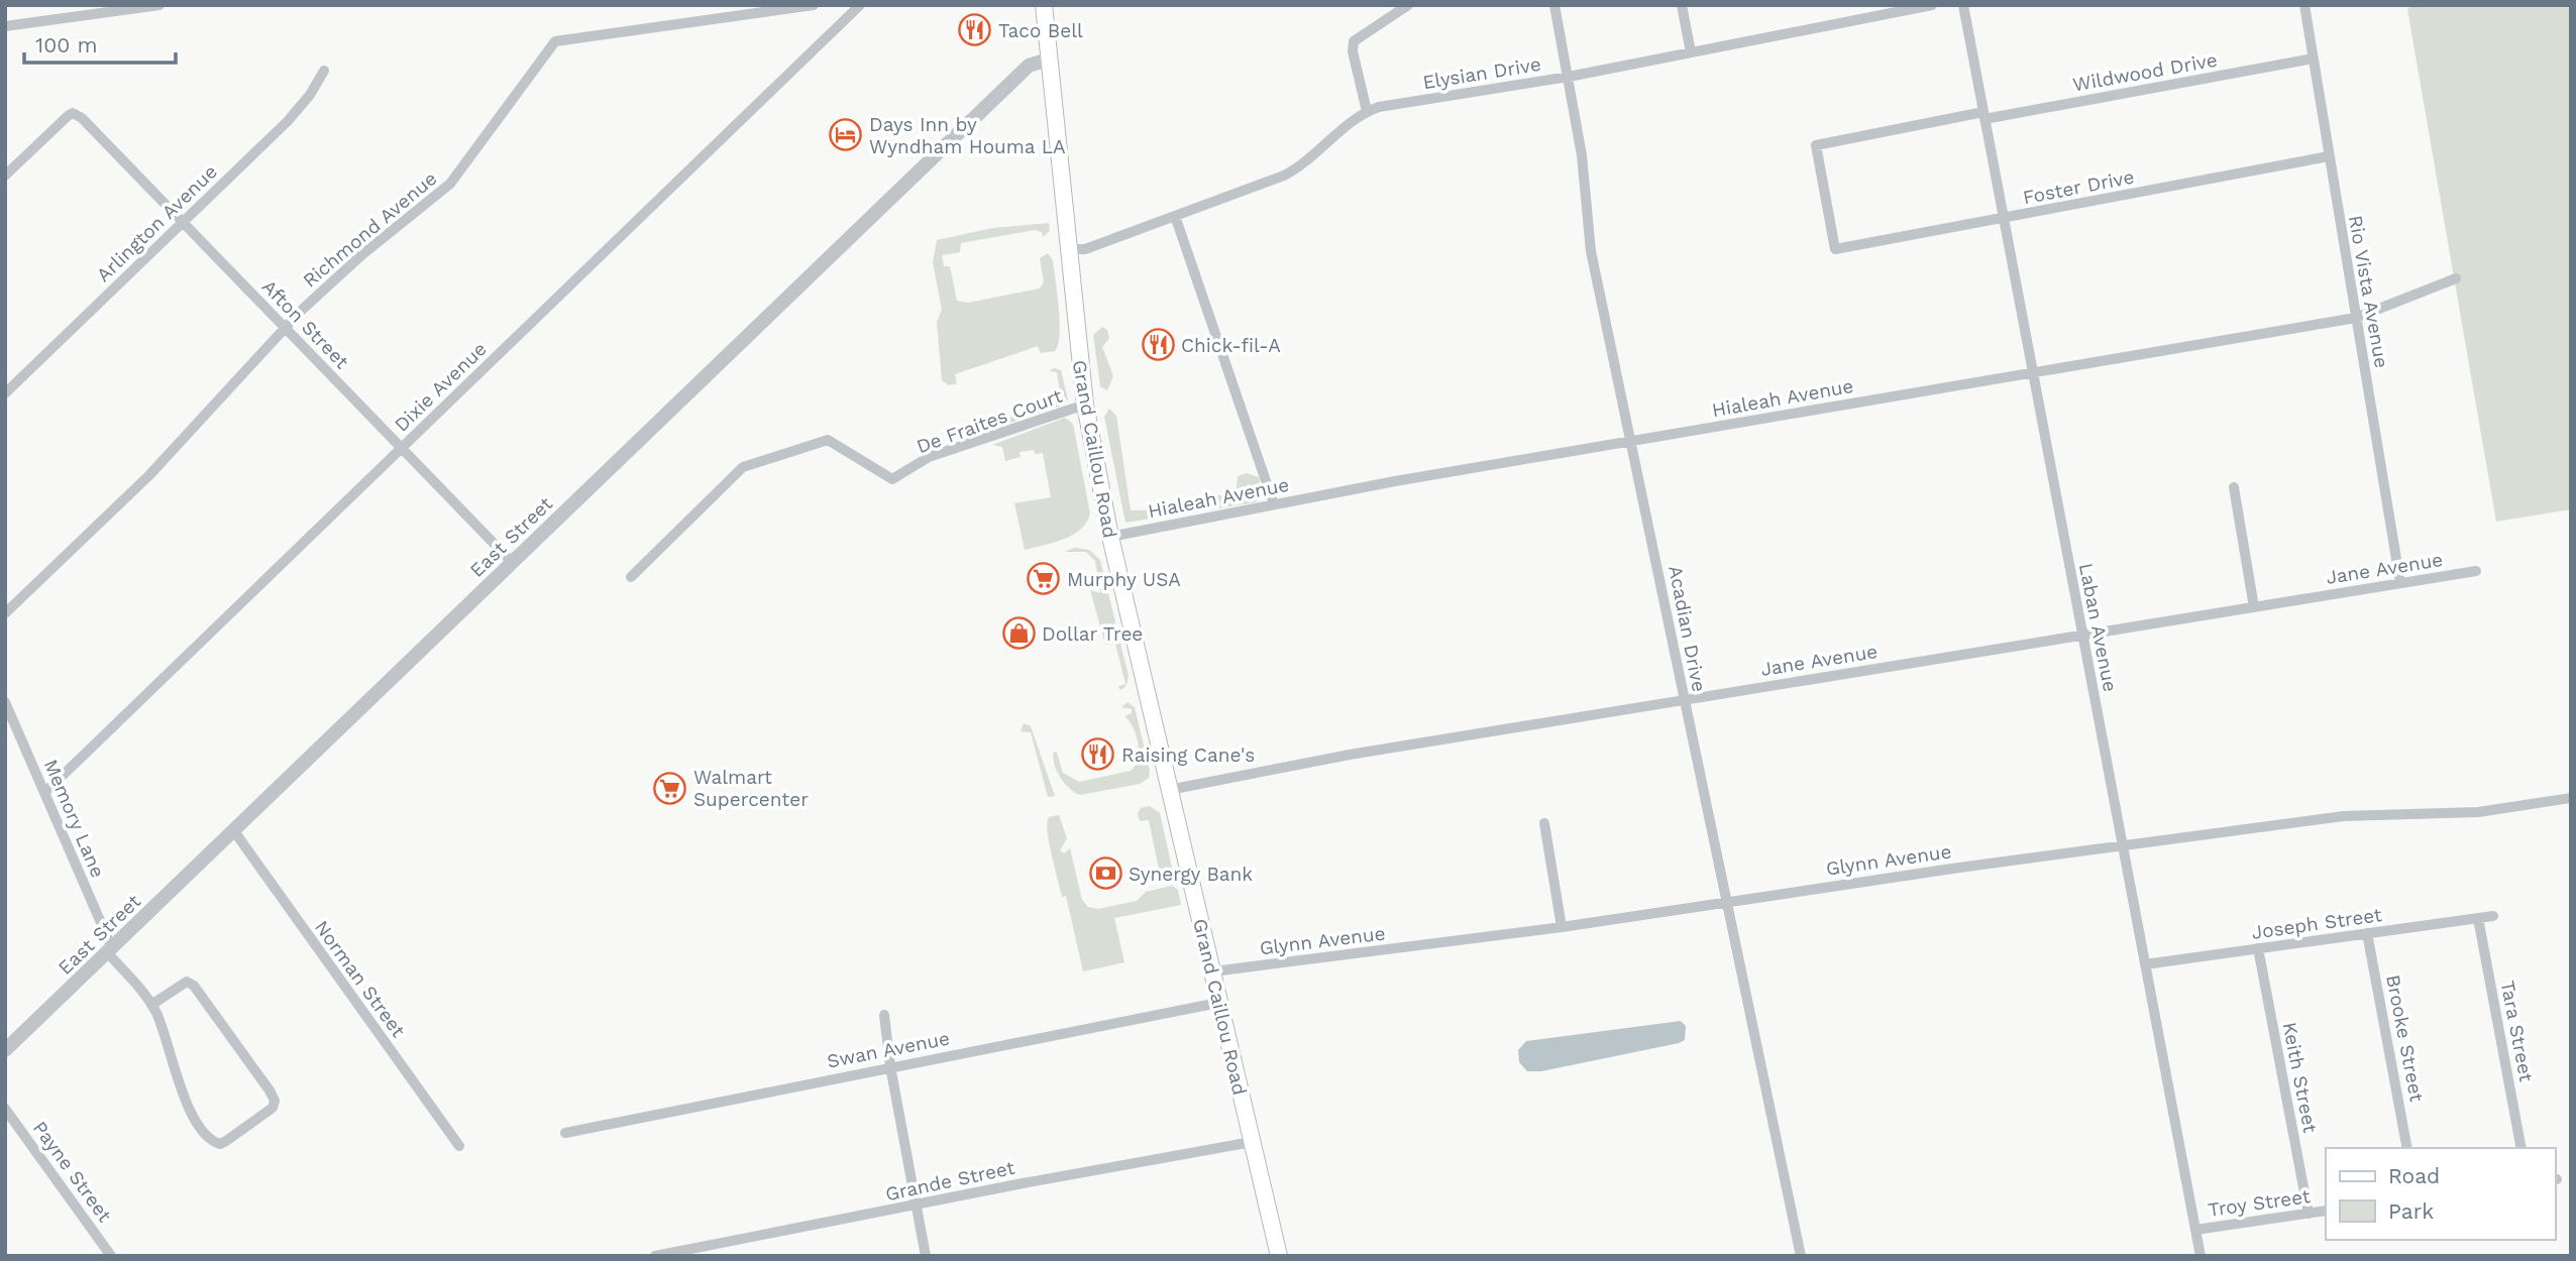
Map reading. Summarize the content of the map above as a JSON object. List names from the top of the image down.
{
  "streets": {
    "main road": ["Grand Caillou Road"],
    "street": [
      "Wildwood Drive",
      "Elysian Drive",
      "Foster Drive",
      "Arlington Avenue",
      "Richmond Avenue",
      "Rio Vista Avenue",
      "Afton Street",
      "Dixie Avenue",
      "Hialeah Avenue",
      "De Fraites Court",
      "East Street",
      "Jane Avenue",
      "Laban Avenue",
      "Acadian Drive",
      "Memory Lane",
      "Glynn Avenue",
      "Joseph Street",
      "Norman Street",
      "Tara Street",
      "Brooke Street",
      "Swan Avenue",
      "Keith Street",
      "Payne Street",
      "Grande Street",
      "Troy Street"
    ]
  },
  "crossings": [
    ["Wildwood Drive", "Foster Drive"],
    ["Wildwood Drive", "Rio Vista Avenue"],
    ["Wildwood Drive", "Laban Avenue"],
    ["Elysian Drive", "Grand Caillou Road"],
    ["Elysian Drive", "Acadian Drive"],
    ["Foster Drive", "Rio Vista Avenue"],
    ["Foster Drive", "Laban Avenue"],
    ["Arlington Avenue", "Afton Street"],
    ["Richmond Avenue", "Afton Street"],
    ["Rio Vista Avenue", "Hialeah Avenue"],
    ["Rio Vista Avenue", "Jane Avenue"],
    ["Afton Street", "Dixie Avenue"],
    ["Afton Street", "East Street"],
    ["Dixie Avenue", "Memory Lane"],
    ["Hialeah Avenue", "Grand Caillou Road"],
    ["Hialeah Avenue", "Laban Avenue"],
    ["Hialeah Avenue", "Acadian Drive"],
    ["De Fraites Court", "Grand Caillou Road"],
    ["Grand Caillou Road", "East Street"],
    ["Grand Caillou Road", "Jane Avenue"],
    ["Grand Caillou Road", "Glynn Avenue"],
    ["Grand Caillou Road", "Swan Avenue"],
    ["Grand Caillou Road", "Grande Street"],
    ["East Street", "Memory Lane"],
    ["East Street", "Norman Street"],
    ["Jane Avenue", "Laban Avenue"],
    ["Jane Avenue", "Acadian Drive"],
    ["Laban Avenue", "Glynn Avenue"],
    ["Laban Avenue", "Joseph Street"],
    ["Laban Avenue", "Troy Street"],
    ["Acadian Drive", "Glynn Avenue"],
    ["Joseph Street", "Tara Street"],
    ["Joseph Street", "Brooke Street"],
    ["Joseph Street", "Keith Street"],
    ["Keith Street", "Troy Street"]
  ],
  "places": {
    "restaurant": ["Taco Bell", "Chick-fil-A", "Raising Cane's"],
    "hotel": ["Days Inn by Wyndham Houma LA"],
    "supermarket": ["Murphy USA", "Walmart Supercenter"],
    "shop": ["Dollar Tree"],
    "bank": ["Synergy Bank"]
  },
  "legend": ["Road", "Park"],
  "scale_bar": "100 m"
}
